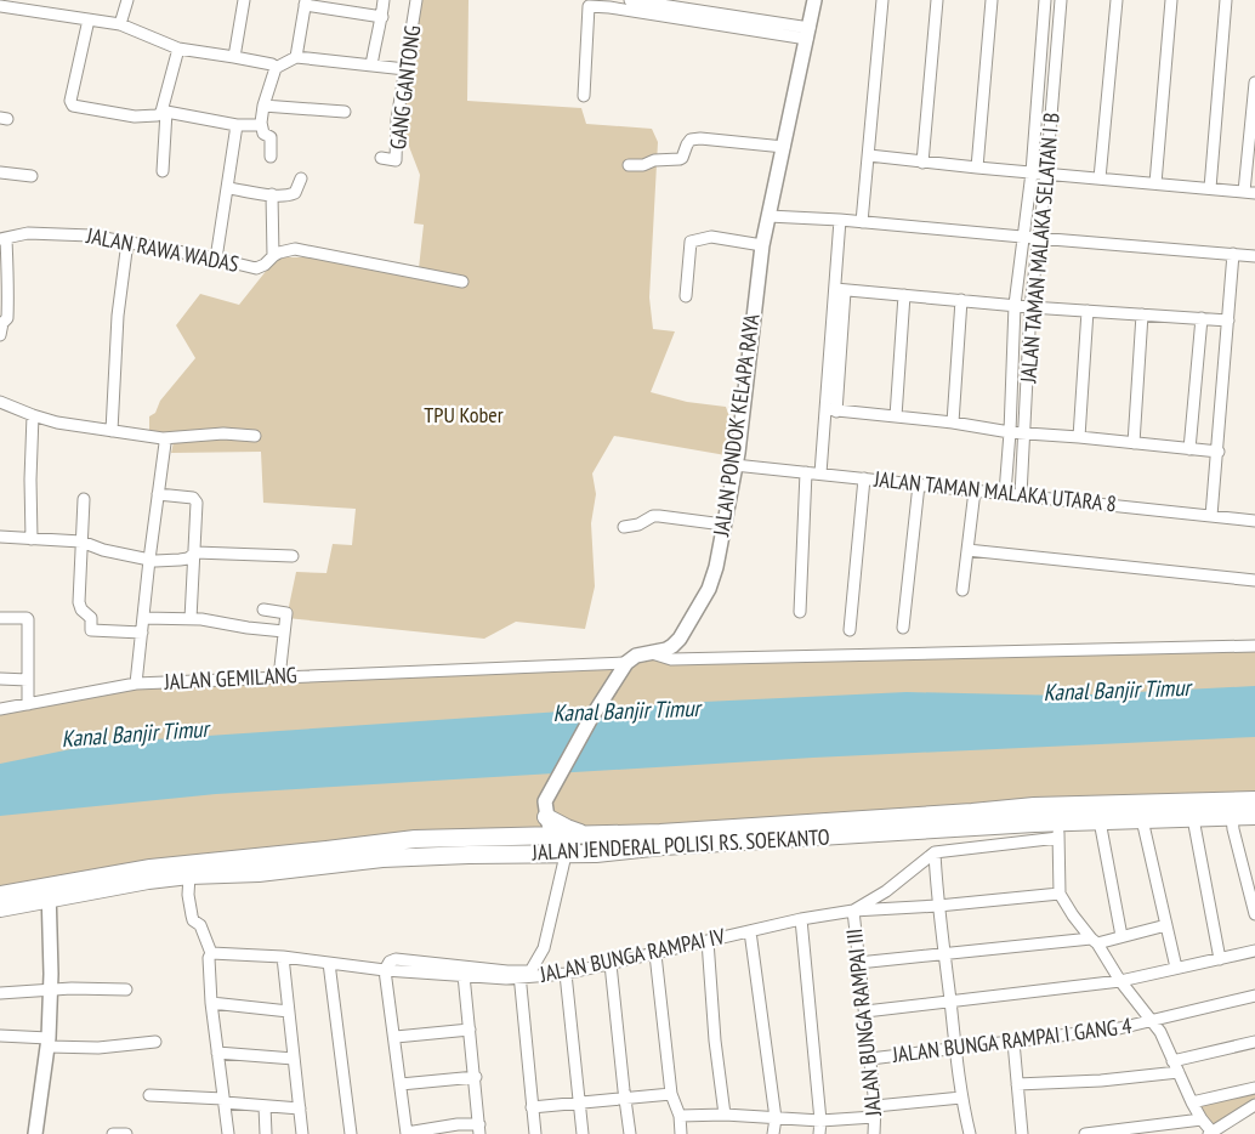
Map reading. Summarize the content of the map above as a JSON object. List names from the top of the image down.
{
  "streets": {
    "main road": ["JALAN JENDERAL POLISI RS. SOEKANTO"],
    "street": [
      "GANG GANTONG",
      "JALAN TAMAN MALAKA SELATAN I B",
      "JALAN RAWA WADAS",
      "JALAN PONDOK KELAPA RAYA",
      "JALAN TAMAN MALAKA UTARA 8",
      "JALAN GEMILANG",
      "JALAN BUNGA RAMPAI IV",
      "JALAN BUNGA RAMPAI III",
      "JALAN BUNGA RAMPAI I GANG 4"
    ]
  },
  "crossings": [
    ["JALAN TAMAN MALAKA SELATAN I B", "JALAN TAMAN MALAKA UTARA 8"],
    ["JALAN PONDOK KELAPA RAYA", "JALAN TAMAN MALAKA UTARA 8"],
    ["JALAN PONDOK KELAPA RAYA", "JALAN GEMILANG"],
    ["JALAN JENDERAL POLISI RS. SOEKANTO", "JALAN BUNGA RAMPAI IV"],
    ["JALAN BUNGA RAMPAI IV", "JALAN BUNGA RAMPAI III"],
    ["JALAN BUNGA RAMPAI III", "JALAN BUNGA RAMPAI I GANG 4"]
  ],
  "water": ["Kanal Banjir Timur"],
  "parks": ["TPU Kober"]
}
